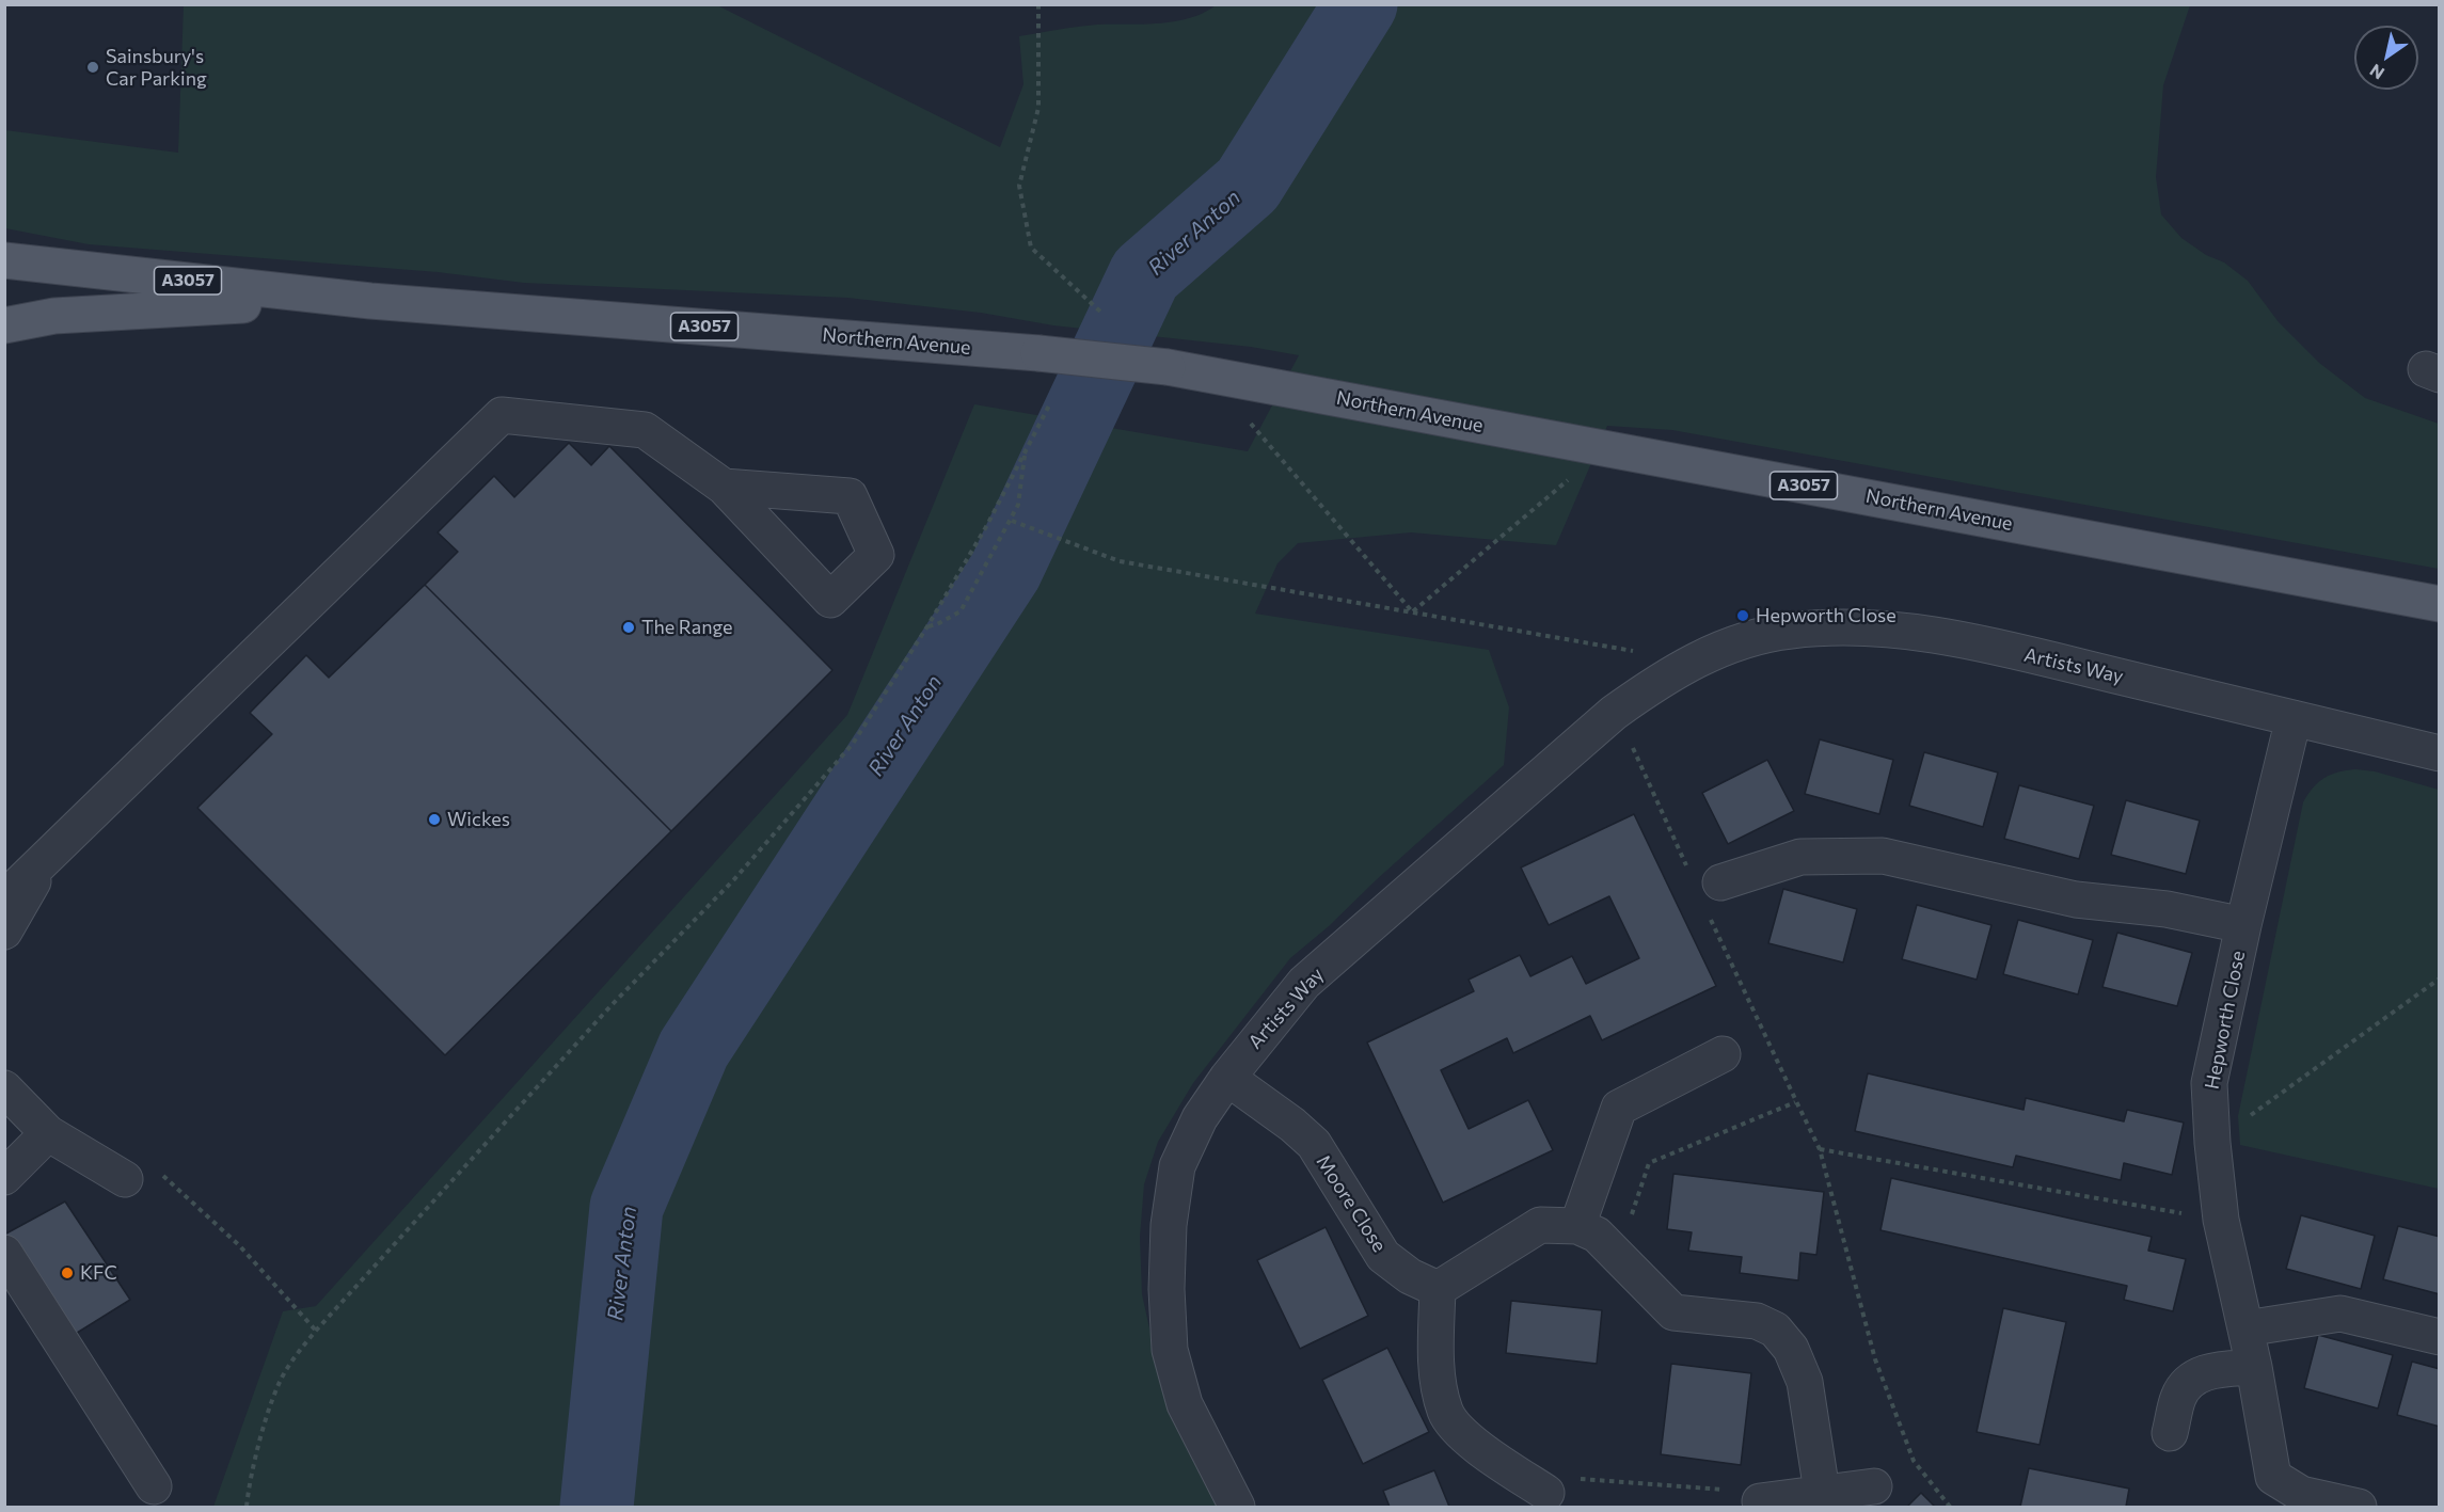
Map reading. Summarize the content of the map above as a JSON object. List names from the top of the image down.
{
  "streets": {
    "main road": ["A3057", "Northern Avenue"],
    "street": ["Artists Way", "Hepworth Close", "Moore Close"]
  },
  "crossings": [
    ["Artists Way", "Hepworth Close"],
    ["Artists Way", "Moore Close"]
  ],
  "water": ["River Anton"],
  "places": [
    "Sainsbury's Car Parking",
    "Hepworth Close",
    "The Range",
    "Wickes",
    "KFC"
  ],
  "north": "bottom left"
}
